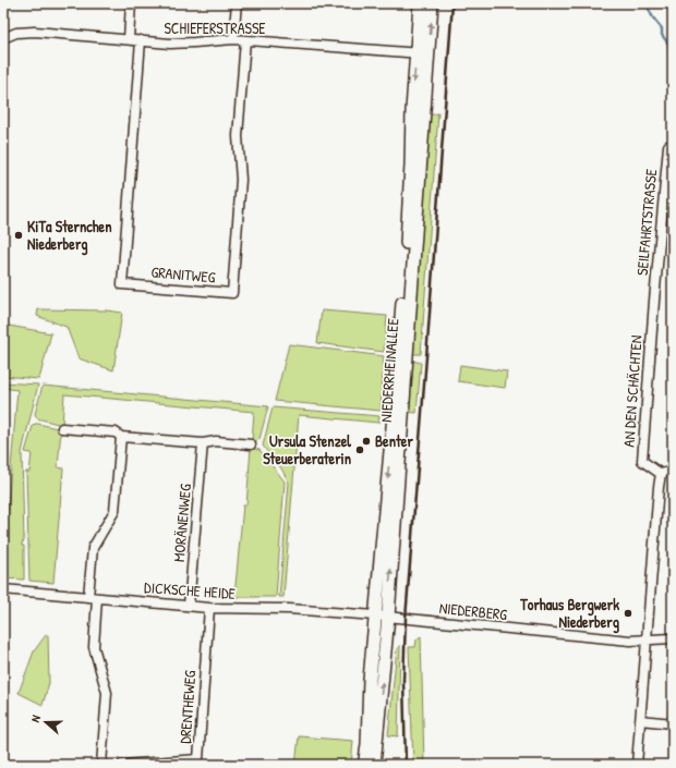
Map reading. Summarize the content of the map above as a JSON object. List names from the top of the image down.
{
  "streets": {
    "main road": ["NIEDERRHEINALLEE"],
    "street": [
      "SCHIEFERSTRASSE",
      "SEILFAHRTSTRASSE",
      "GRANITWEG",
      "AN DEN SCHÄCHTEN",
      "MORÄNENWEG",
      "DICKSCHE HEIDE",
      "NIEDERBERG",
      "DRENTHEWEG"
    ]
  },
  "crossings": [
    ["SCHIEFERSTRASSE", "GRANITWEG"],
    ["SCHIEFERSTRASSE", "NIEDERRHEINALLEE"],
    ["SEILFAHRTSTRASSE", "AN DEN SCHÄCHTEN"],
    ["NIEDERRHEINALLEE", "DICKSCHE HEIDE"],
    ["NIEDERRHEINALLEE", "NIEDERBERG"],
    ["MORÄNENWEG", "DICKSCHE HEIDE"],
    ["DICKSCHE HEIDE", "NIEDERBERG"],
    ["DICKSCHE HEIDE", "DRENTHEWEG"]
  ],
  "places": [
    "KiTa Sternchen Niederberg",
    "Benter",
    "Ursula Stenzel Steuerberaterin",
    "Torhaus Bergwerk Niederberg"
  ],
  "north": "left"
}
